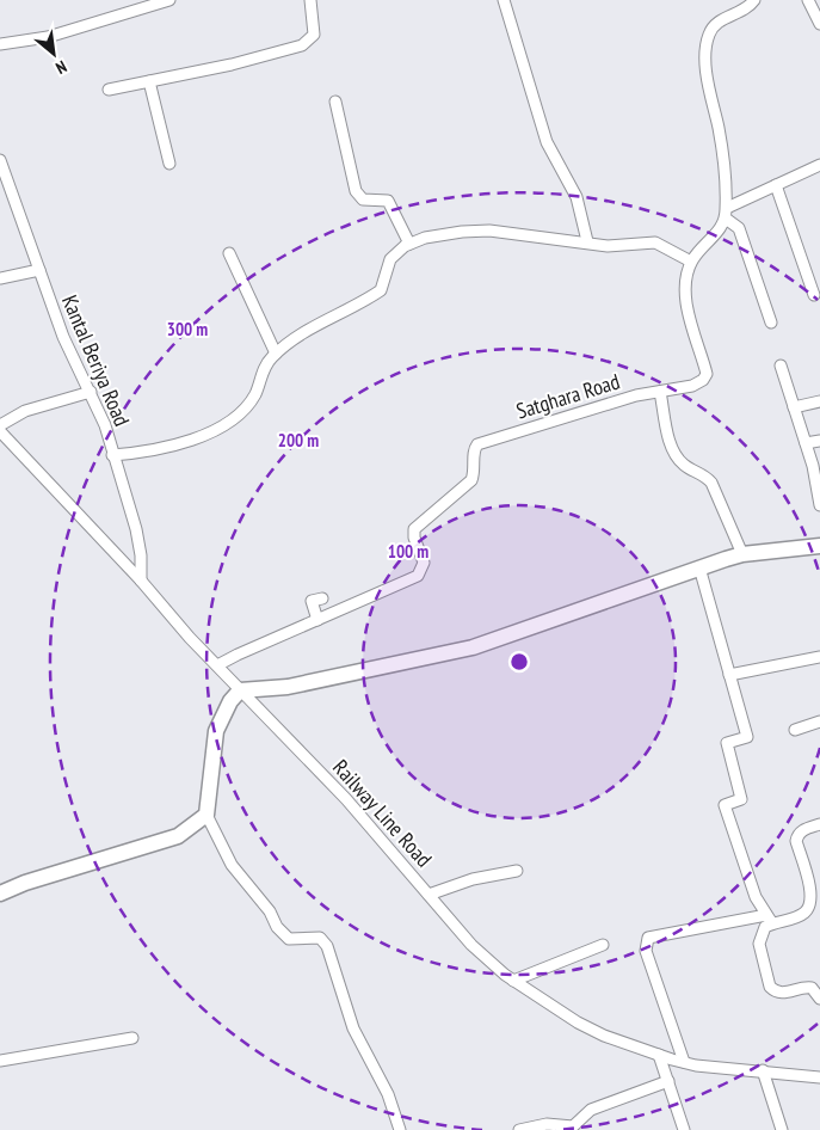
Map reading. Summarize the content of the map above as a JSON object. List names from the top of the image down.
{
  "streets": {
    "street": ["Kantal Beriya Road", "Satghara Road", "Railway Line Road"]
  },
  "crossings": [
    ["Kantal Beriya Road", "Railway Line Road"],
    ["Satghara Road", "Railway Line Road"]
  ],
  "north": "bottom right",
  "rings": ["300 m", "200 m", "100 m"]
}
